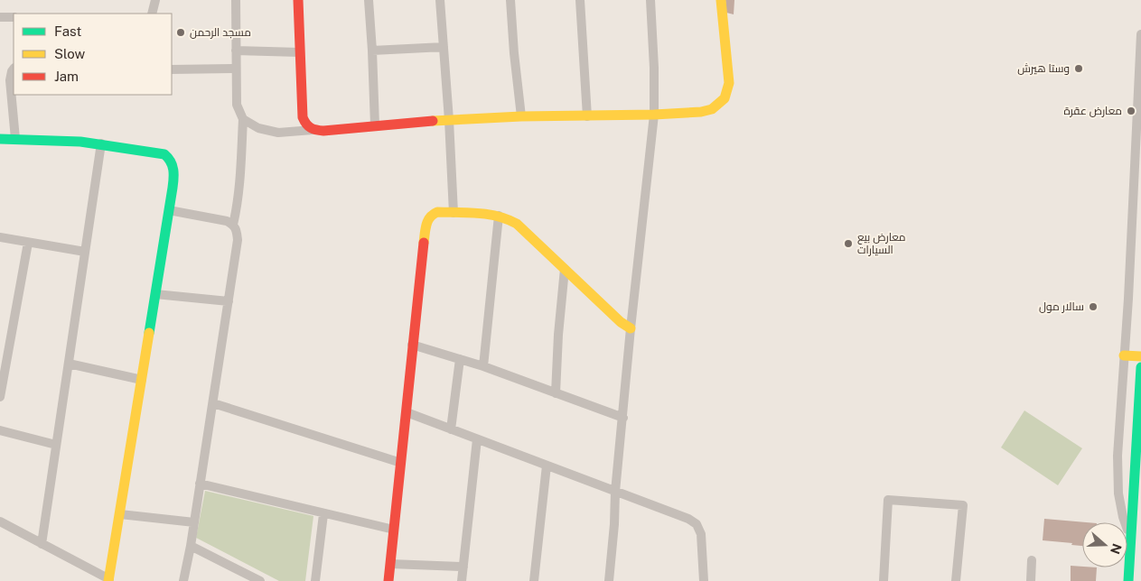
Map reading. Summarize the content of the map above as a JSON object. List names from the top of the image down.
{
  "places": [
    "مسجد الرحمن",
    "وستا هيرش",
    "معارض عقرة",
    "معارض بيع السيارات",
    "سالار مول"
  ],
  "legend": ["Fast", "Slow", "Jam"],
  "north": "right"
}
